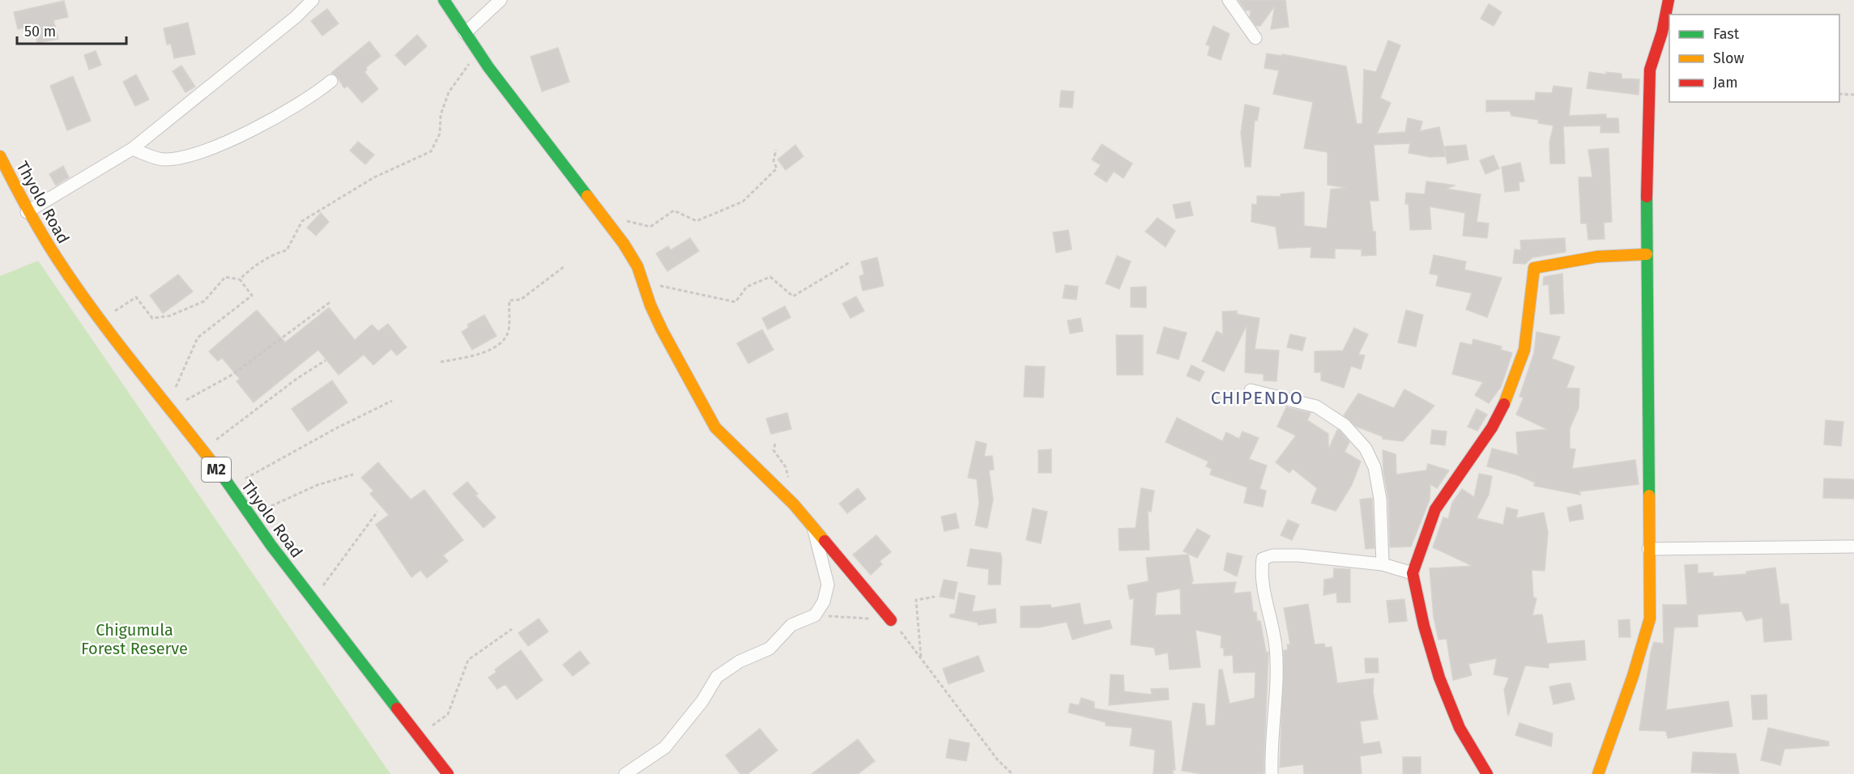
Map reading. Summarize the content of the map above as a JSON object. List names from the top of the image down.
{
  "streets": {
    "main road": ["Thyolo Road", "M2"]
  },
  "districts": ["CHIPENDO"],
  "parks": ["Chigumula Forest Reserve"],
  "legend": ["Fast", "Slow", "Jam"],
  "scale_bar": "50 m"
}
